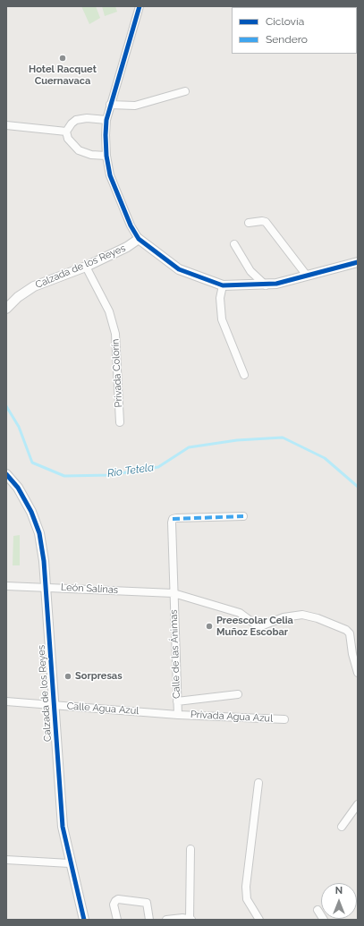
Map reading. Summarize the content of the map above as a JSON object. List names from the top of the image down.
{
  "streets": {
    "street": [
      "Calzada de los Reyes",
      "Privada Colorín",
      "León Salinas",
      "Calle de las Ánimas",
      "Calle Agua Azul",
      "Privada Agua Azul"
    ]
  },
  "crossings": [
    ["Calzada de los Reyes", "Privada Colorín"],
    ["Calzada de los Reyes", "León Salinas"],
    ["Calzada de los Reyes", "Calle Agua Azul"],
    ["León Salinas", "Calle de las Ánimas"],
    ["Calle de las Ánimas", "Calle Agua Azul"],
    ["Calle de las Ánimas", "Privada Agua Azul"],
    ["Calle Agua Azul", "Privada Agua Azul"]
  ],
  "water": ["Rio Tetela"],
  "places": ["Hotel Racquet Cuernavaca", "Preescolar Celia Muñoz Escobar", "Sorpresas"],
  "legend": ["Ciclovía", "Sendero"],
  "north": "top"
}
